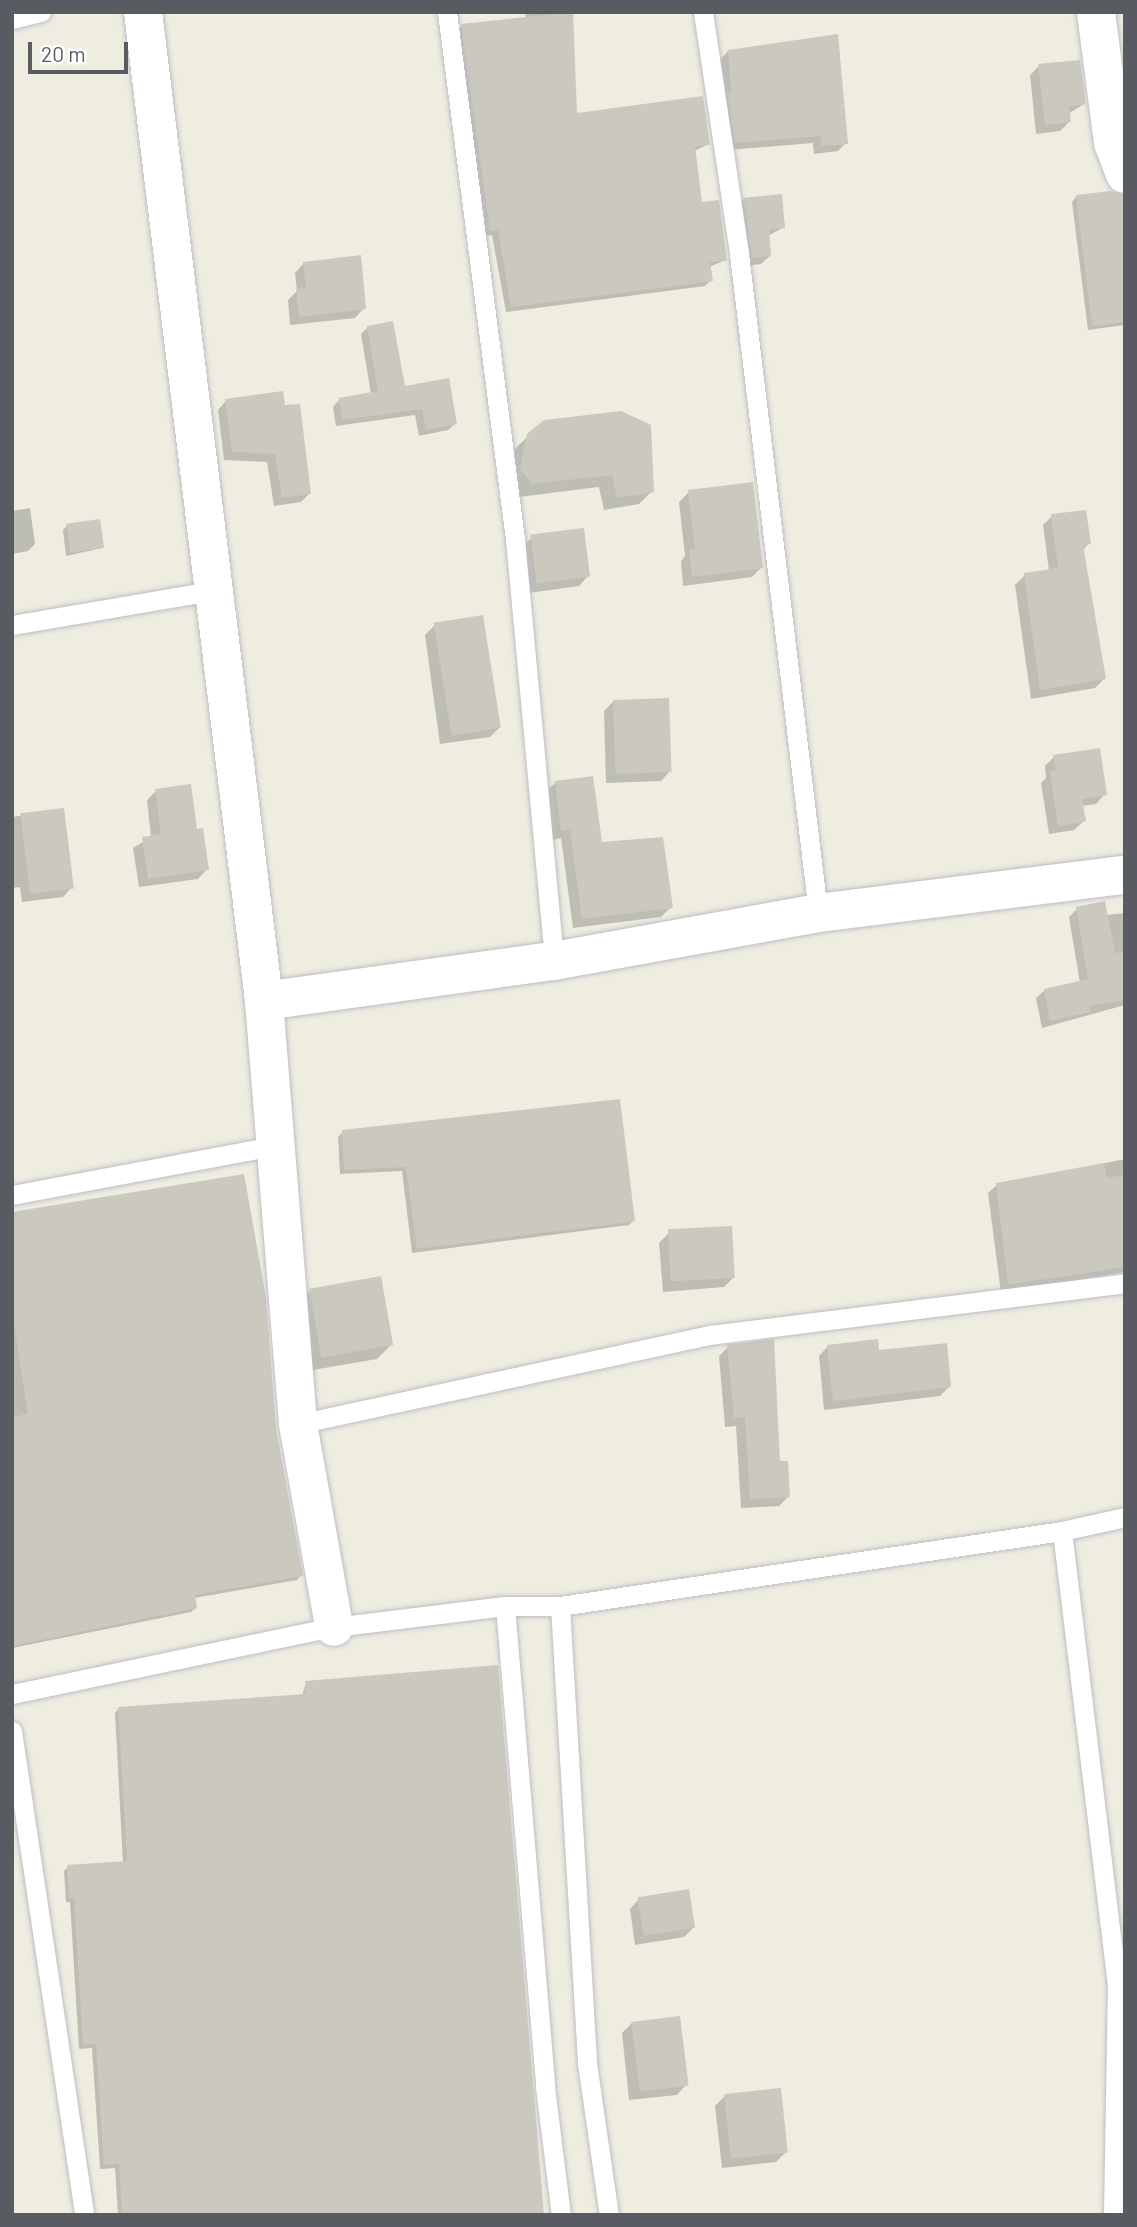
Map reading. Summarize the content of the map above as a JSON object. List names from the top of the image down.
{
  "scale_bar": "20 m"
}
